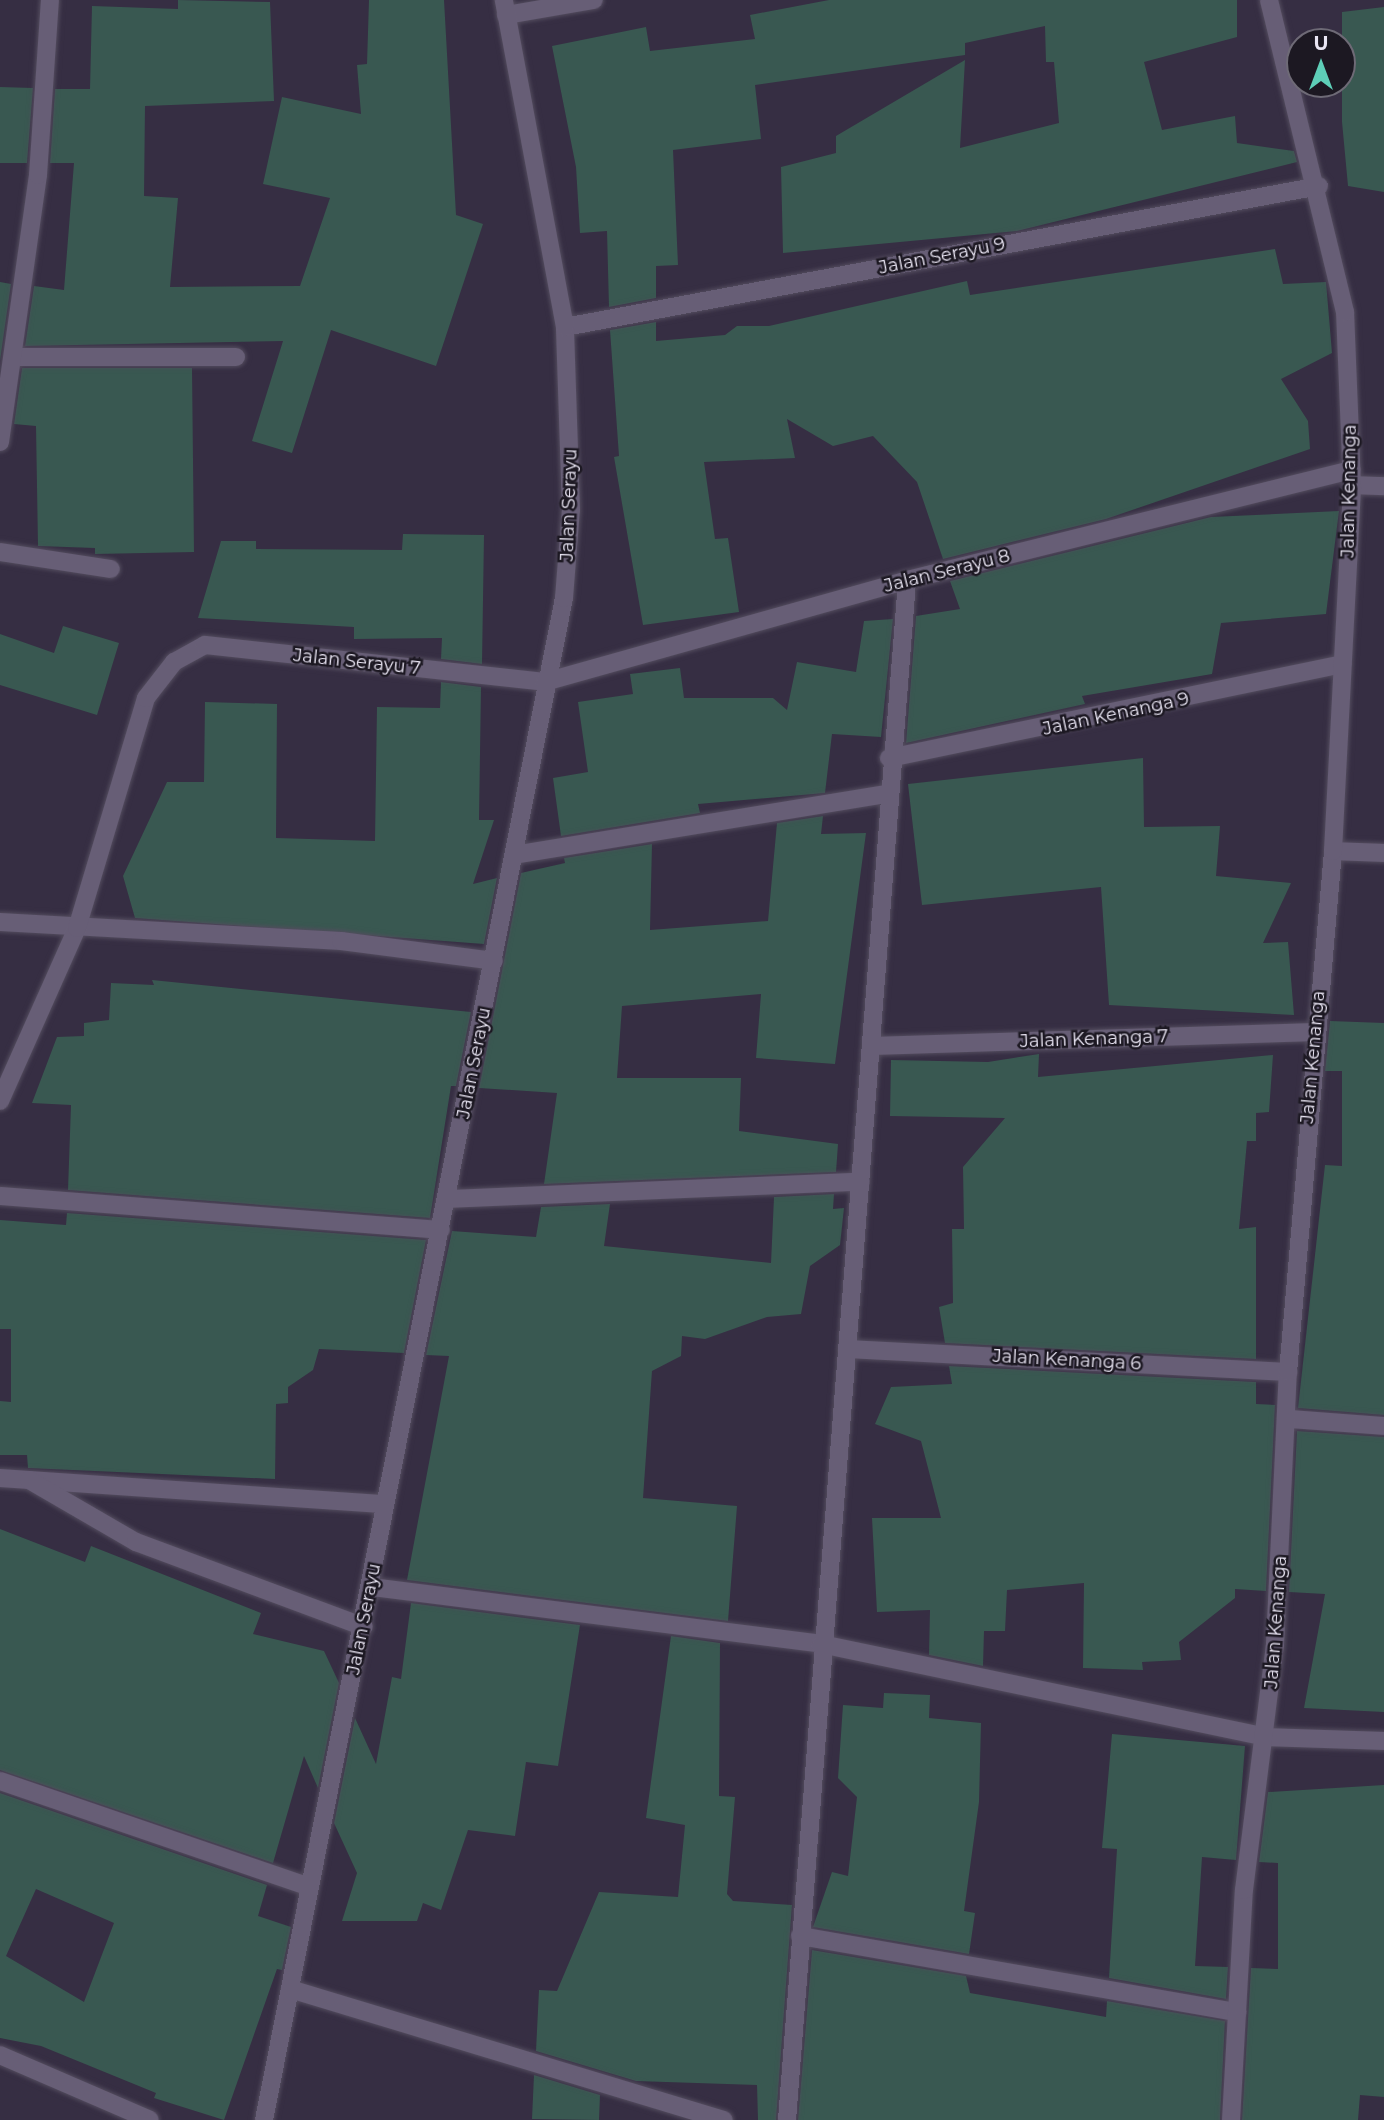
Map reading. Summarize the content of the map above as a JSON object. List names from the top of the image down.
{
  "streets": {
    "street": [
      "Jalan Serayu 9",
      "Jalan Kenanga",
      "Jalan Serayu",
      "Jalan Serayu 8",
      "Jalan Serayu 7",
      "Jalan Kenanga 9",
      "Jalan Kenanga 7",
      "Jalan Kenanga 6"
    ]
  },
  "crossings": [
    ["Jalan Serayu 9", "Jalan Kenanga"],
    ["Jalan Serayu 9", "Jalan Serayu"],
    ["Jalan Kenanga", "Jalan Serayu 8"],
    ["Jalan Kenanga", "Jalan Kenanga 9"],
    ["Jalan Kenanga", "Jalan Kenanga 7"],
    ["Jalan Kenanga", "Jalan Kenanga 6"],
    ["Jalan Serayu", "Jalan Serayu 8"],
    ["Jalan Serayu", "Jalan Serayu 7"],
    ["Jalan Serayu 8", "Jalan Serayu 7"]
  ],
  "north": "top"
}
